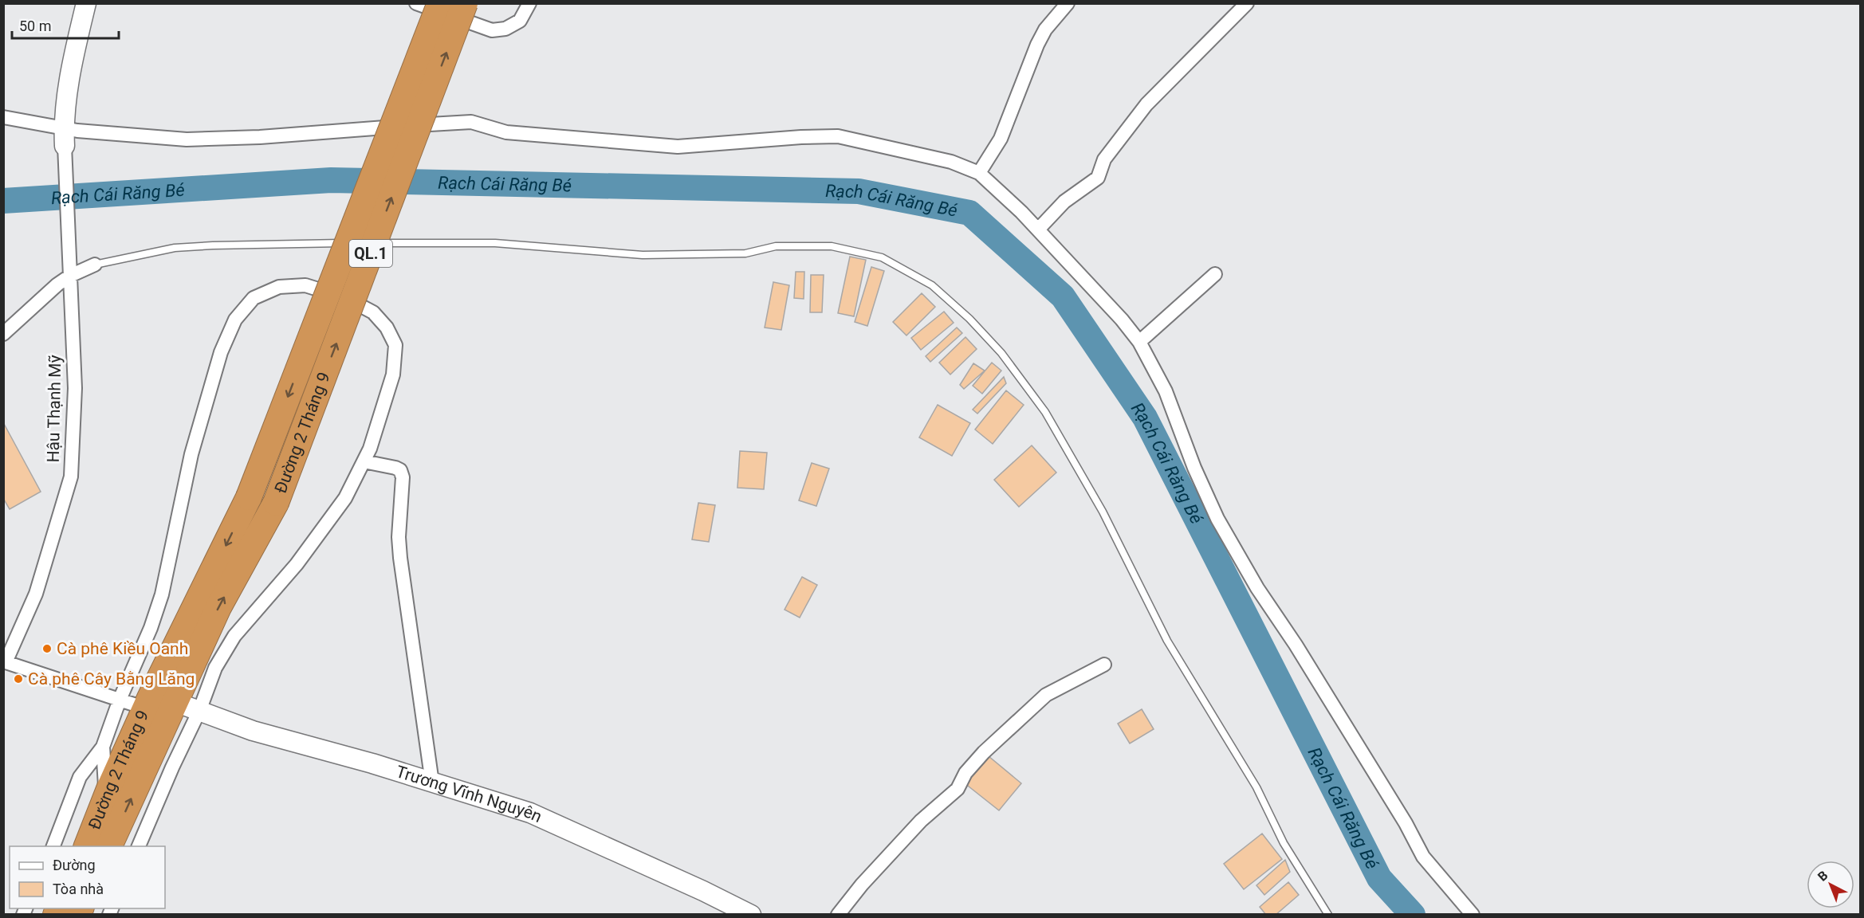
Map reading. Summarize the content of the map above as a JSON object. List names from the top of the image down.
{
  "streets": {
    "highway": ["QL.1", "Đường 2 Tháng 9"],
    "street": ["Hậu Thạnh Mỹ", "Trương Vĩnh Nguyên"]
  },
  "crossings": [
    ["Đường 2 Tháng 9", "Trương Vĩnh Nguyên"]
  ],
  "water": ["Rạch Cái Răng Bé"],
  "places": ["Cà phê Kiều Oanh", "Cà phê Cây Bằng Lăng"],
  "legend": ["Đường", "Tòa nhà"],
  "scale_bar": "50 m",
  "north": "top left"
}
